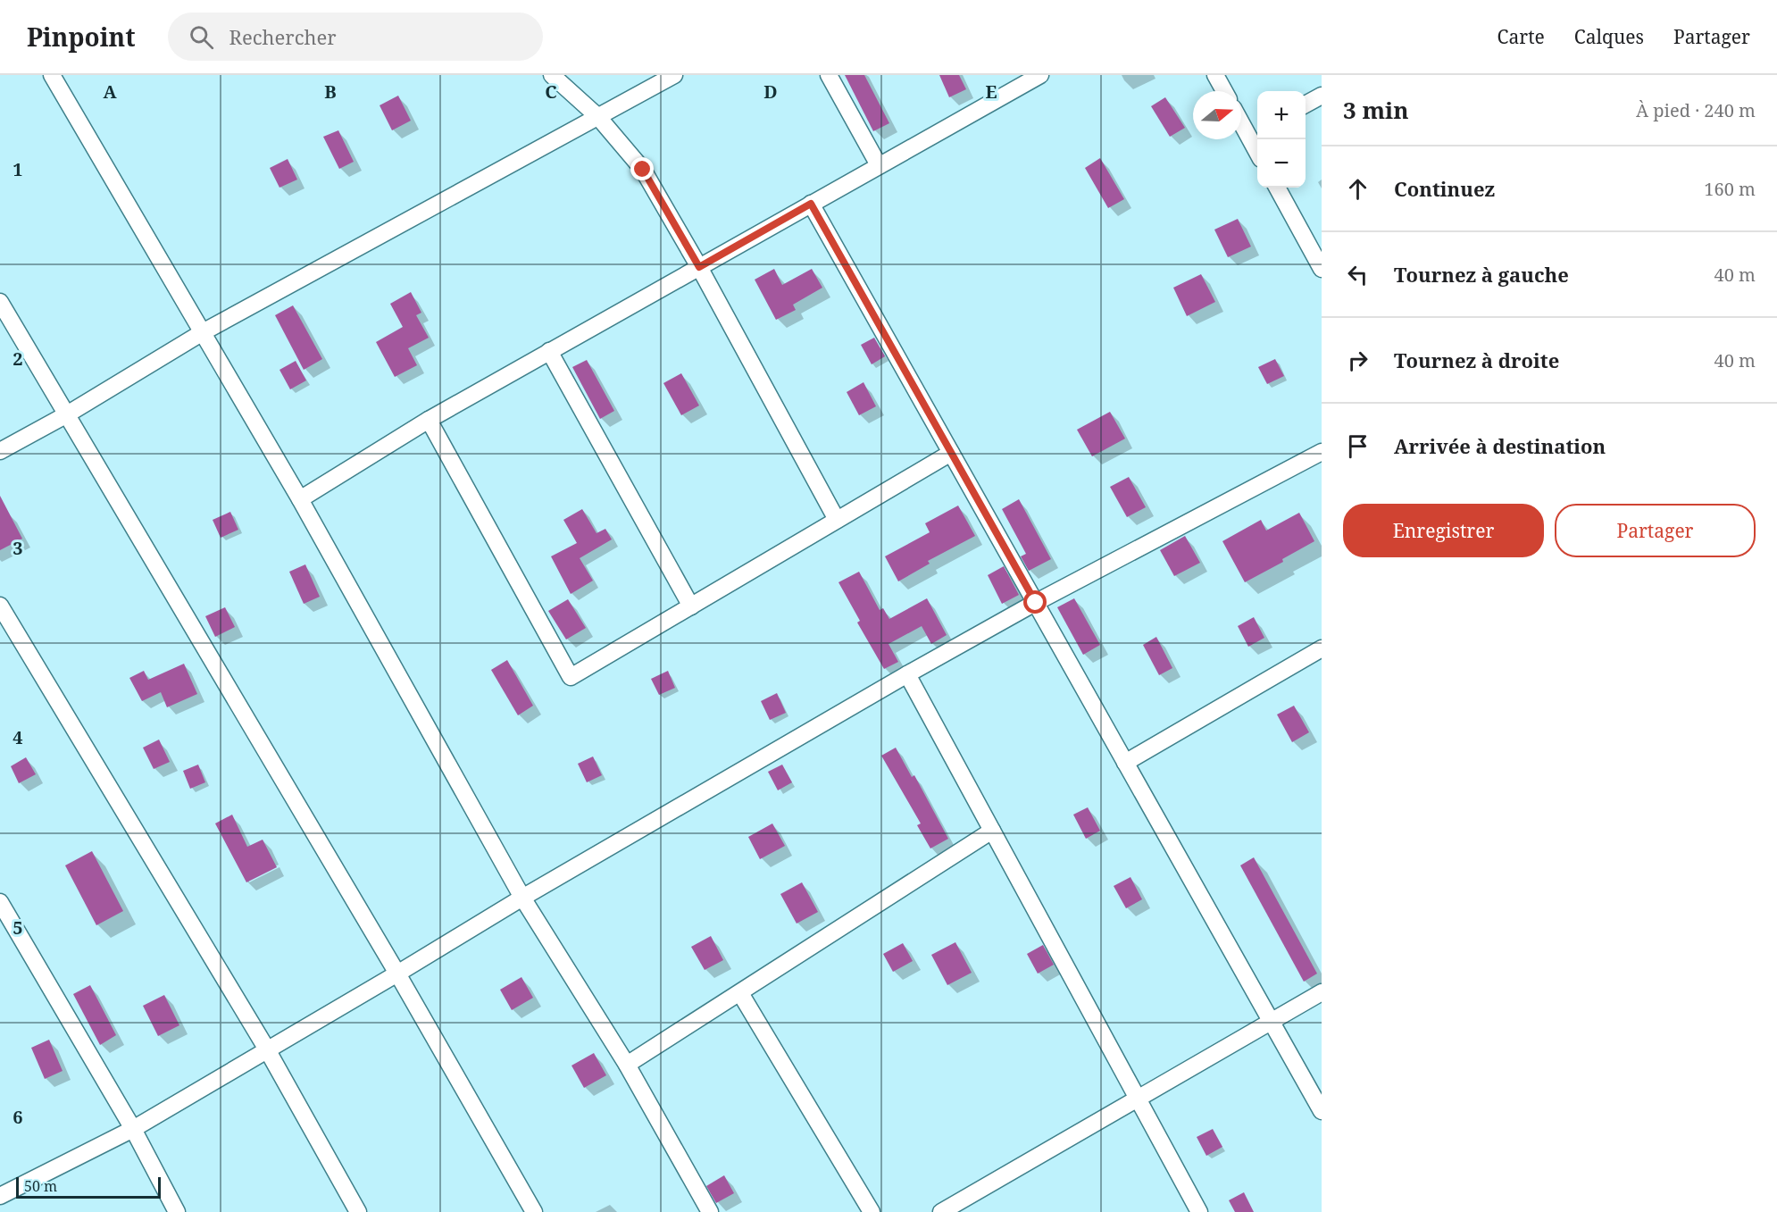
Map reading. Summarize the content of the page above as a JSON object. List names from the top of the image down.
{
  "scale_bar": "50 m",
  "north": "right",
  "page": {
    "header": "Pinpoint",
    "search": "Rechercher",
    "nav": ["Carte", "Calques", "Partager"],
    "heading": ["3 min", "À pied · 240 m"],
    "map_buttons": ["+", "−"],
    "list": [
      ["Continuez", "160 m"],
      ["Tournez à gauche", "40 m"],
      ["Tournez à droite", "40 m"],
      "Arrivée à destination"
    ],
    "buttons": ["Enregistrer", "Partager"],
    "scale": "50 m"
  },
  "grid": {
    "columns": [
      "A",
      "B",
      "C",
      "D",
      "E"
    ],
    "rows": [
      "1",
      "2",
      "3",
      "4",
      "5",
      "6"
    ]
  }
}
